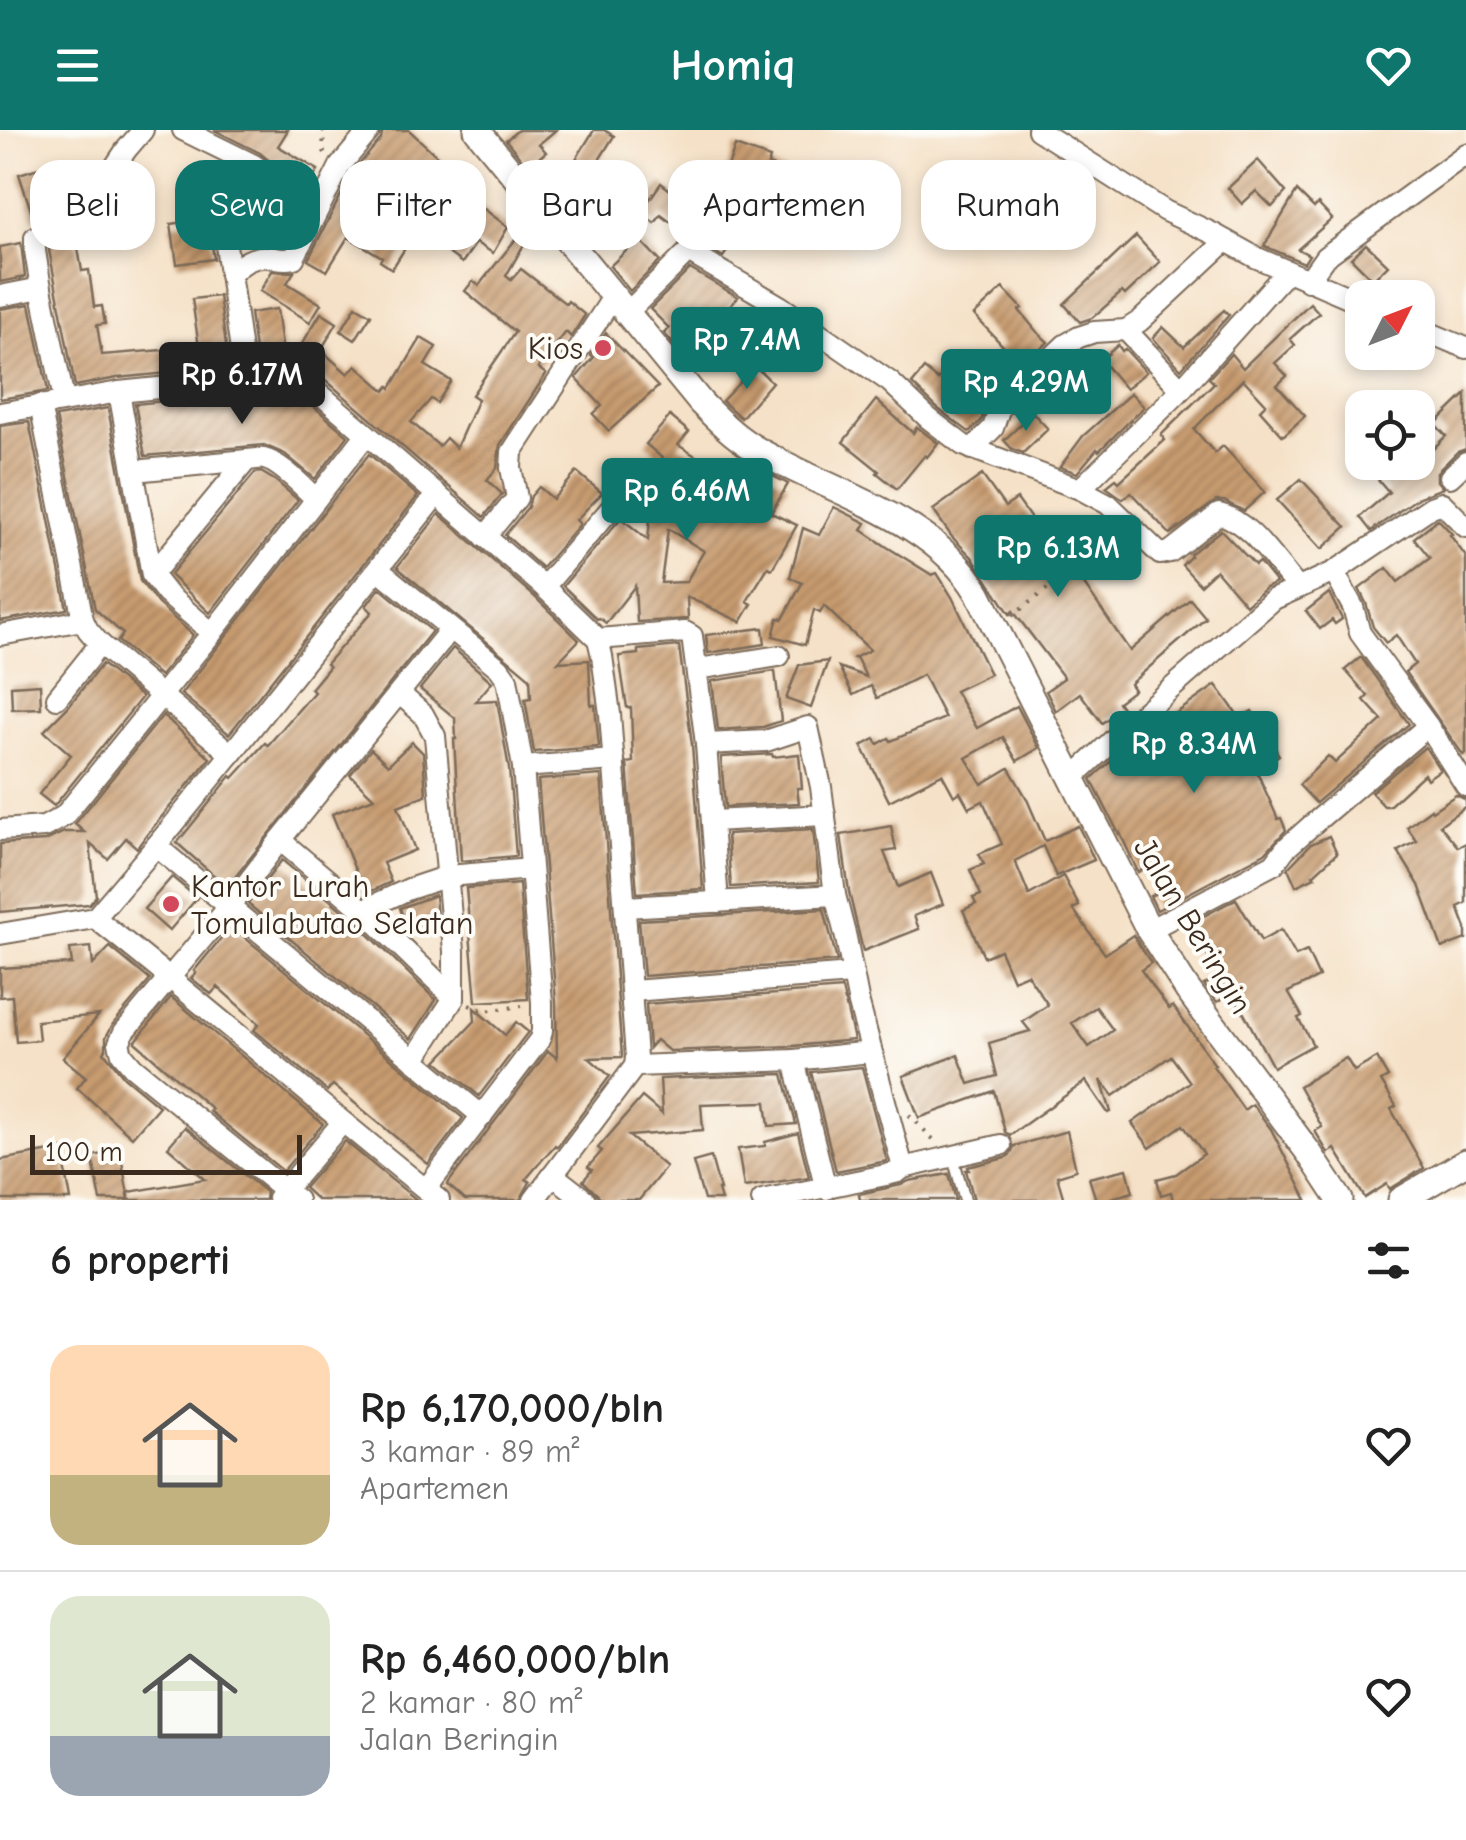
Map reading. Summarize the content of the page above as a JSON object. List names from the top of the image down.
{
  "streets": {
    "street": ["Jalan Beringin"]
  },
  "places": ["Kios", "Kantor Lurah Tomulabutao Selatan"],
  "scale_bar": "100 m",
  "north": "top right",
  "page": {
    "header": "Homiq",
    "chip": [
      "Beli",
      "Sewa",
      "Filter",
      "Baru",
      "Apartemen",
      "Rumah"
    ],
    "price": [
      "Rp 7.4M",
      "Rp 6.17M",
      "Rp 4.29M",
      "Rp 6.46M",
      "Rp 6.13M",
      "Rp 8.34M"
    ],
    "scale": "100 m",
    "heading": "6 properti",
    "list": [
      {
        "name": "Rp 6,170,000/bln",
        "note": "3 kamar · 89 m² · Apartemen"
      },
      {
        "name": "Rp 6,460,000/bln",
        "note": "2 kamar · 80 m² · Jalan Beringin"
      }
    ]
  }
}
